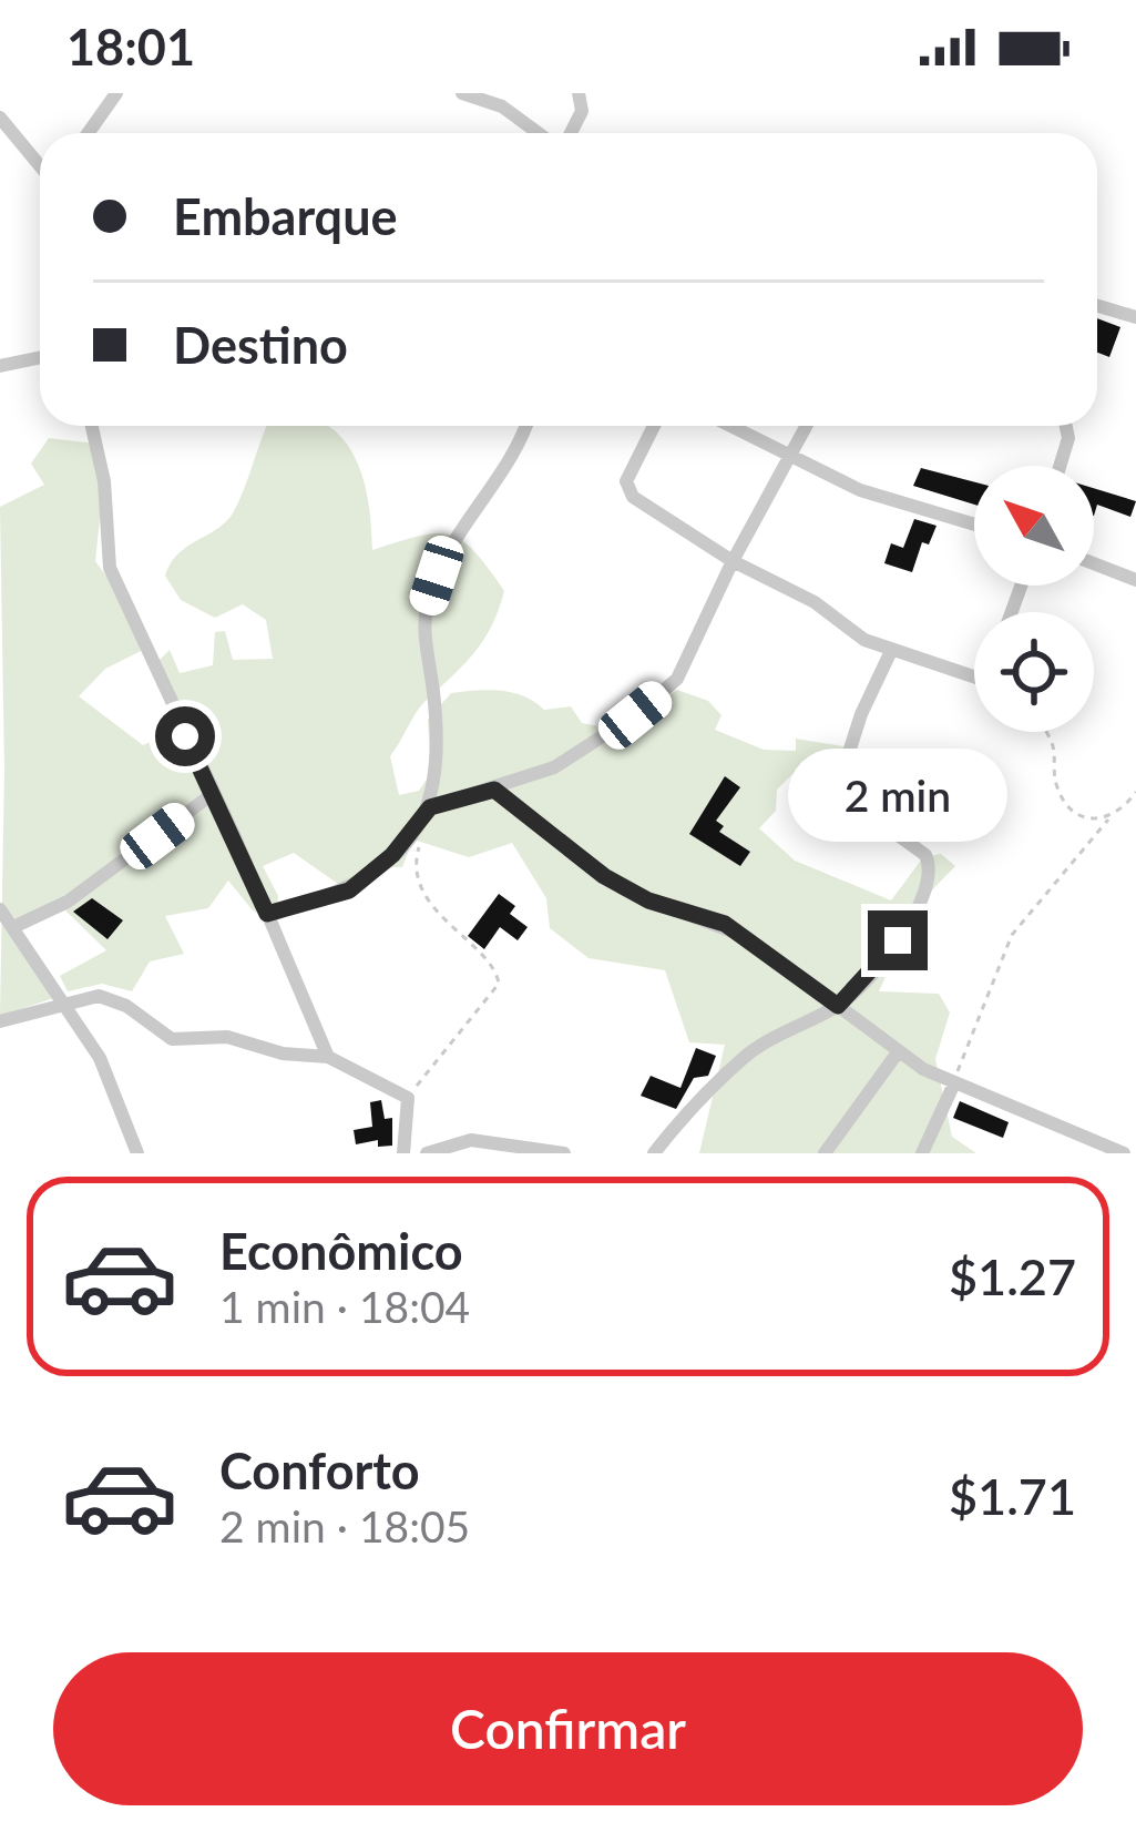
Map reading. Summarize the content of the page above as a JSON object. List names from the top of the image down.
{
  "north": "top left",
  "page": {
    "status": "18:01",
    "banner": ["Embarque", "Destino"],
    "bubble": "2 min",
    "list": [
      {
        "name": "Econômico",
        "note": "1 min · 18:04",
        "value": "$1.27"
      },
      {
        "name": "Conforto",
        "note": "2 min · 18:05",
        "value": "$1.71"
      }
    ],
    "buttons": "Confirmar"
  }
}
